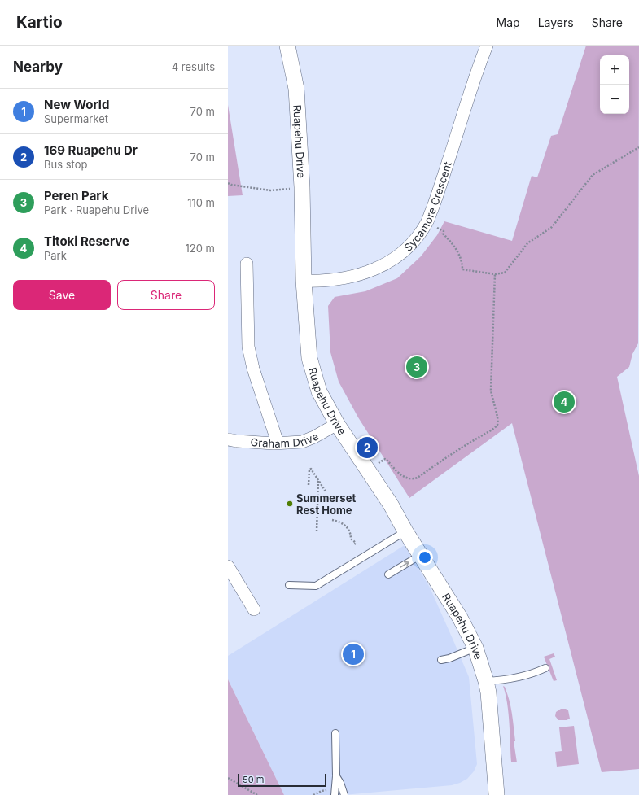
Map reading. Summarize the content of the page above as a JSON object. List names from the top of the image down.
{
  "streets": {
    "street": ["Ruapehu Drive", "Sycamore Crescent", "Graham Drive"]
  },
  "crossings": [
    ["Ruapehu Drive", "Sycamore Crescent"],
    ["Ruapehu Drive", "Graham Drive"]
  ],
  "places": ["Summerset Rest Home"],
  "scale_bar": "50 m",
  "page": {
    "header": "Kartio",
    "nav": ["Map", "Layers", "Share"],
    "heading": ["Nearby", "4 results"],
    "map_buttons": ["+", "−"],
    "list": [
      {
        "mark": "1",
        "name": "New World",
        "note": "Supermarket",
        "value": "70 m"
      },
      {
        "mark": "2",
        "name": "169 Ruapehu Dr",
        "note": "Bus stop",
        "value": "70 m"
      },
      {
        "mark": "3",
        "name": "Peren Park",
        "note": "Park · Ruapehu Drive",
        "value": "110 m"
      },
      {
        "mark": "4",
        "name": "Titoki Reserve",
        "note": "Park",
        "value": "120 m"
      }
    ],
    "buttons": ["Save", "Share"],
    "pins": [
      "3",
      "4",
      "2",
      "1"
    ],
    "scale": "50 m"
  }
}
